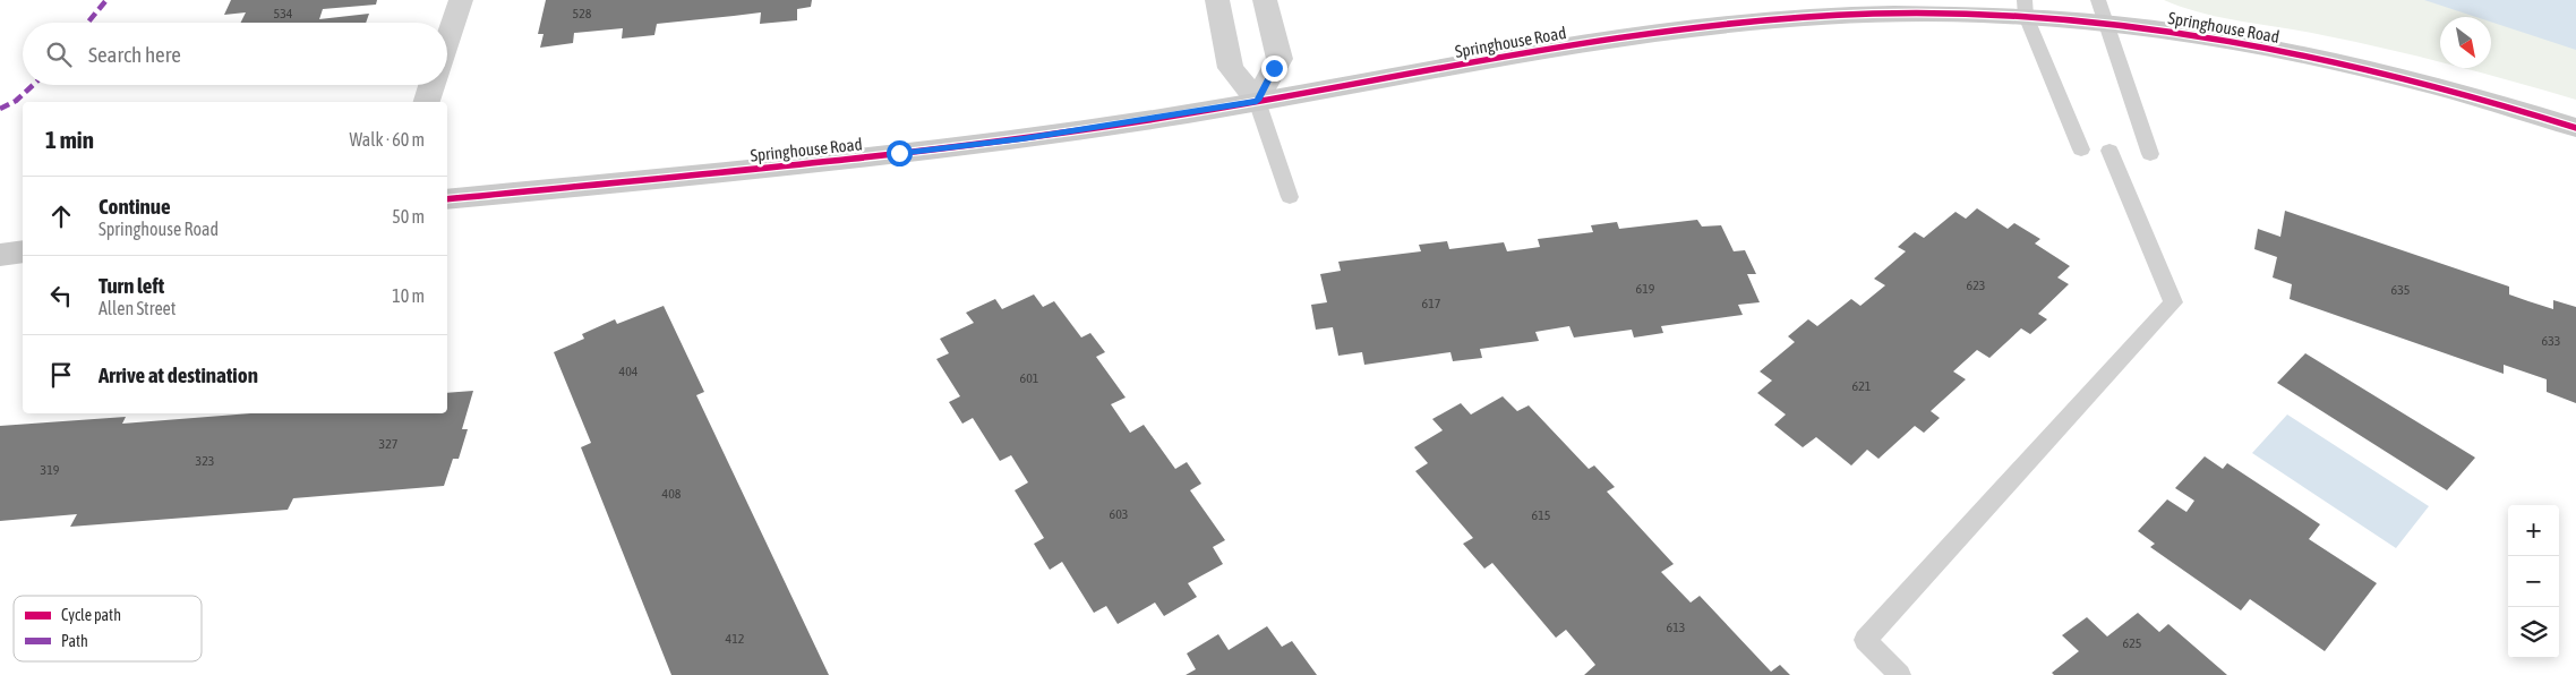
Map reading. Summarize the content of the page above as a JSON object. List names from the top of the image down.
{
  "streets": {
    "street": ["Springhouse Road"]
  },
  "house_numbers": [
    "534",
    "528",
    "623",
    "619",
    "635",
    "617",
    "633",
    "404",
    "601",
    "621",
    "327",
    "323",
    "319",
    "408",
    "603",
    "615",
    "613",
    "412",
    "625"
  ],
  "legend": ["Cycle path", "Path"],
  "north": "bottom right",
  "page": {
    "search": "Search here",
    "heading": ["1 min", "Walk · 60 m"],
    "list": [
      ["Continue", "Springhouse Road", "50 m"],
      ["Turn left", "Allen Street", "10 m"],
      "Arrive at destination"
    ],
    "map_buttons": ["+", "−"]
  }
}
